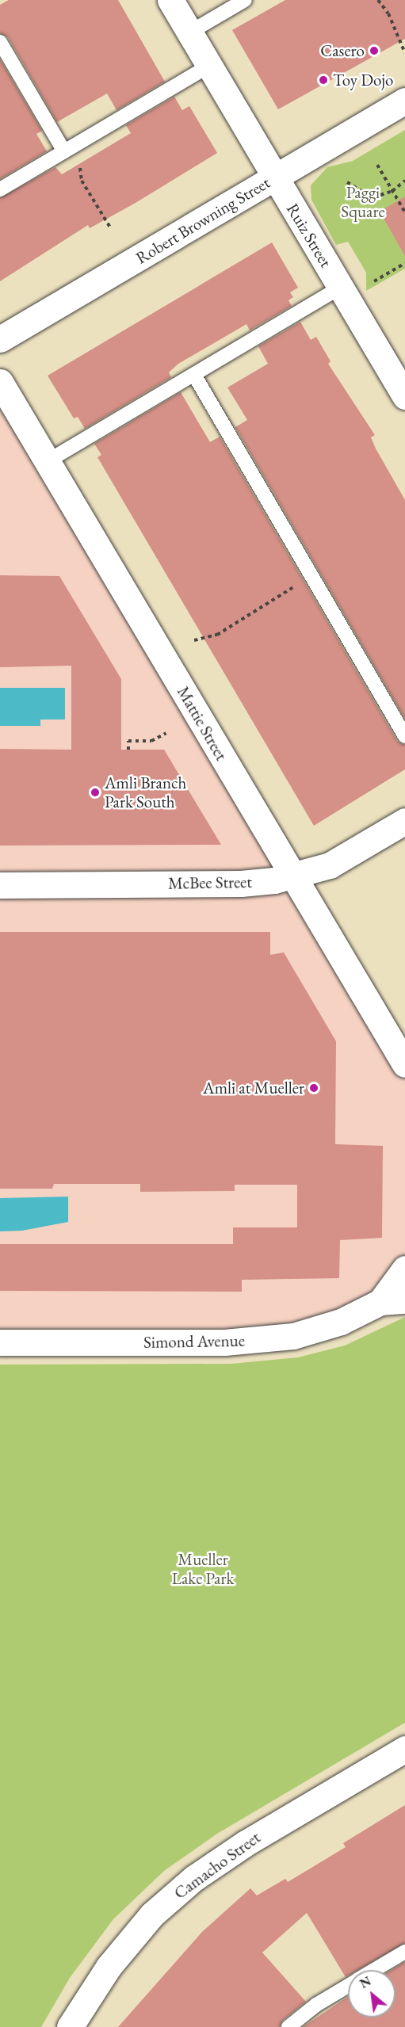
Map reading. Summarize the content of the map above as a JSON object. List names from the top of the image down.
{
  "streets": {
    "street": [
      "Robert Browning Street",
      "Ruiz Street",
      "Mattie Street",
      "McBee Street",
      "Simond Avenue",
      "Camacho Street"
    ]
  },
  "crossings": [
    ["Robert Browning Street", "Ruiz Street"],
    ["Mattie Street", "McBee Street"]
  ],
  "parks": ["Paggi Square", "Mueller Lake Park"],
  "places": [
    "Casero",
    "Toy Dojo",
    "Amli Branch Park South",
    "Amli at Mueller"
  ],
  "north": "top left"
}
